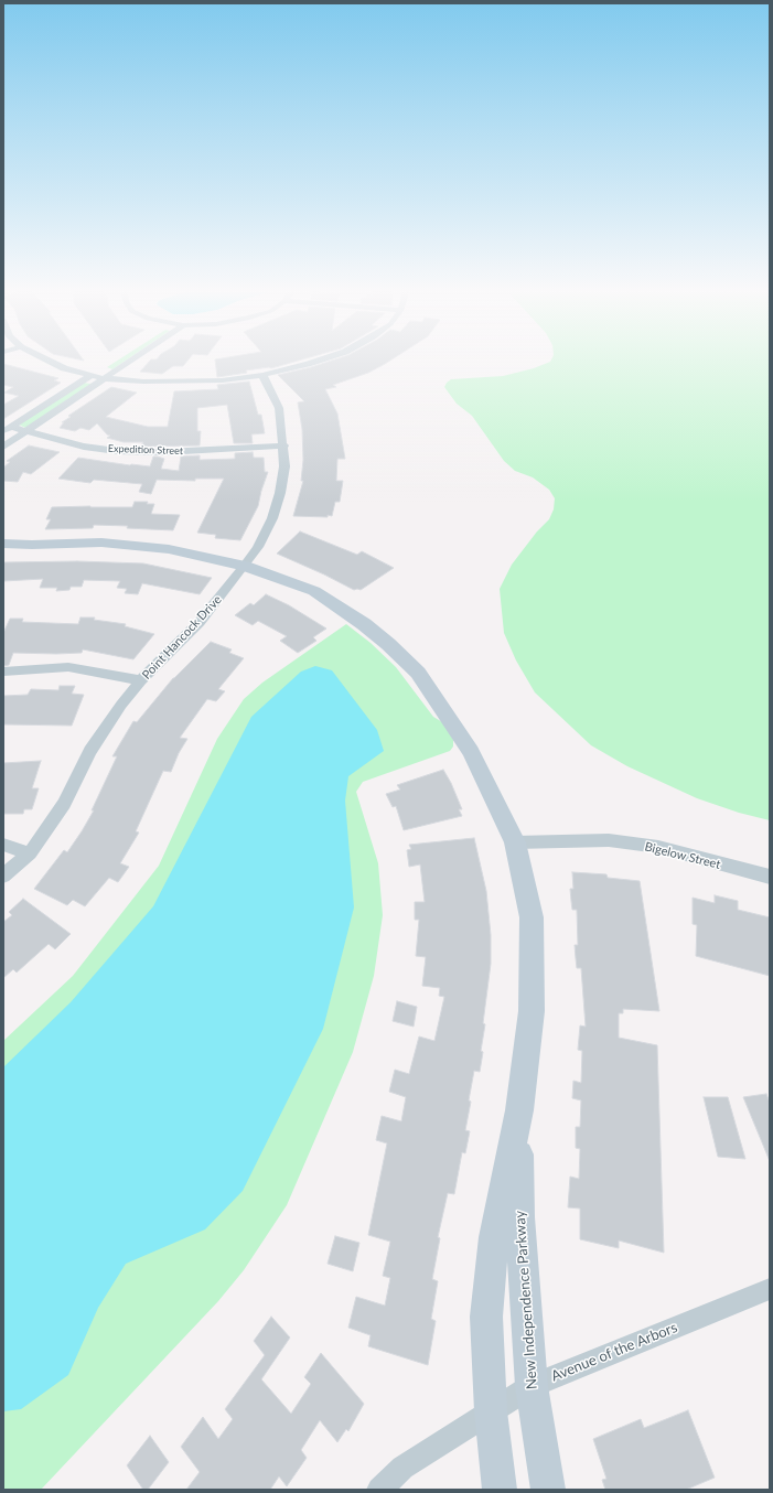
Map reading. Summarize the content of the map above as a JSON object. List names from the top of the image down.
{
  "streets": {
    "street": [
      "Expedition Street",
      "Point Hancock Drive",
      "Bigelow Street",
      "New Independence Parkway",
      "Avenue of the Arbors"
    ]
  },
  "crossings": [
    ["Expedition Street", "Point Hancock Drive"],
    ["Point Hancock Drive", "New Independence Parkway"],
    ["Bigelow Street", "New Independence Parkway"],
    ["New Independence Parkway", "Avenue of the Arbors"]
  ]
}
